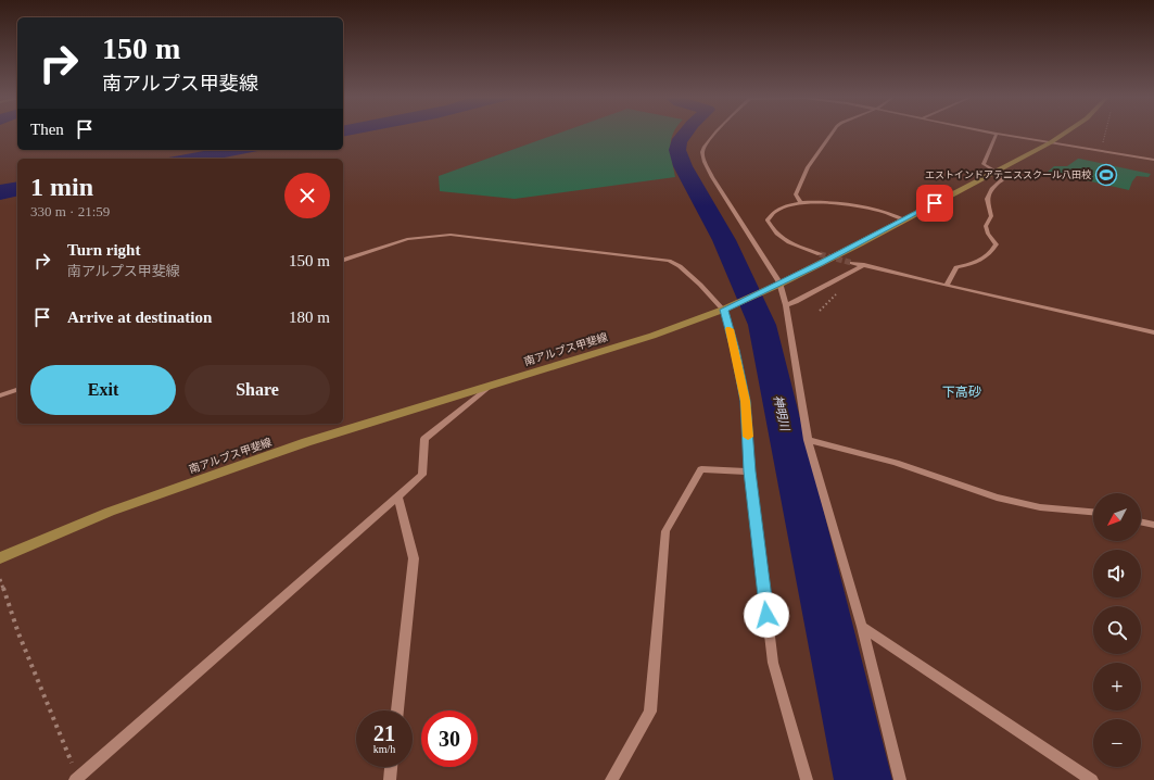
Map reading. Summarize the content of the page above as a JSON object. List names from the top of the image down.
{
  "streets": {
    "main road": ["南アルプス甲斐線"]
  },
  "districts": ["下高砂"],
  "water": ["神明川"],
  "places": {
    "sports": ["エストインドアテニススクール八田校"]
  },
  "north": "bottom left",
  "page": {
    "turn": ["150 m", "南アルプス甲斐線"],
    "then": "Then",
    "heading": ["1 min", "330 m · 21:59"],
    "list": [
      {
        "name": "Turn right",
        "note": "南アルプス甲斐線",
        "value": "150 m"
      },
      {
        "name": "Arrive at destination",
        "value": "180 m"
      }
    ],
    "buttons": ["Exit", "Share"],
    "map_buttons": ["+", "−"],
    "speed": "21 km/h",
    "limit": "30"
  }
}
